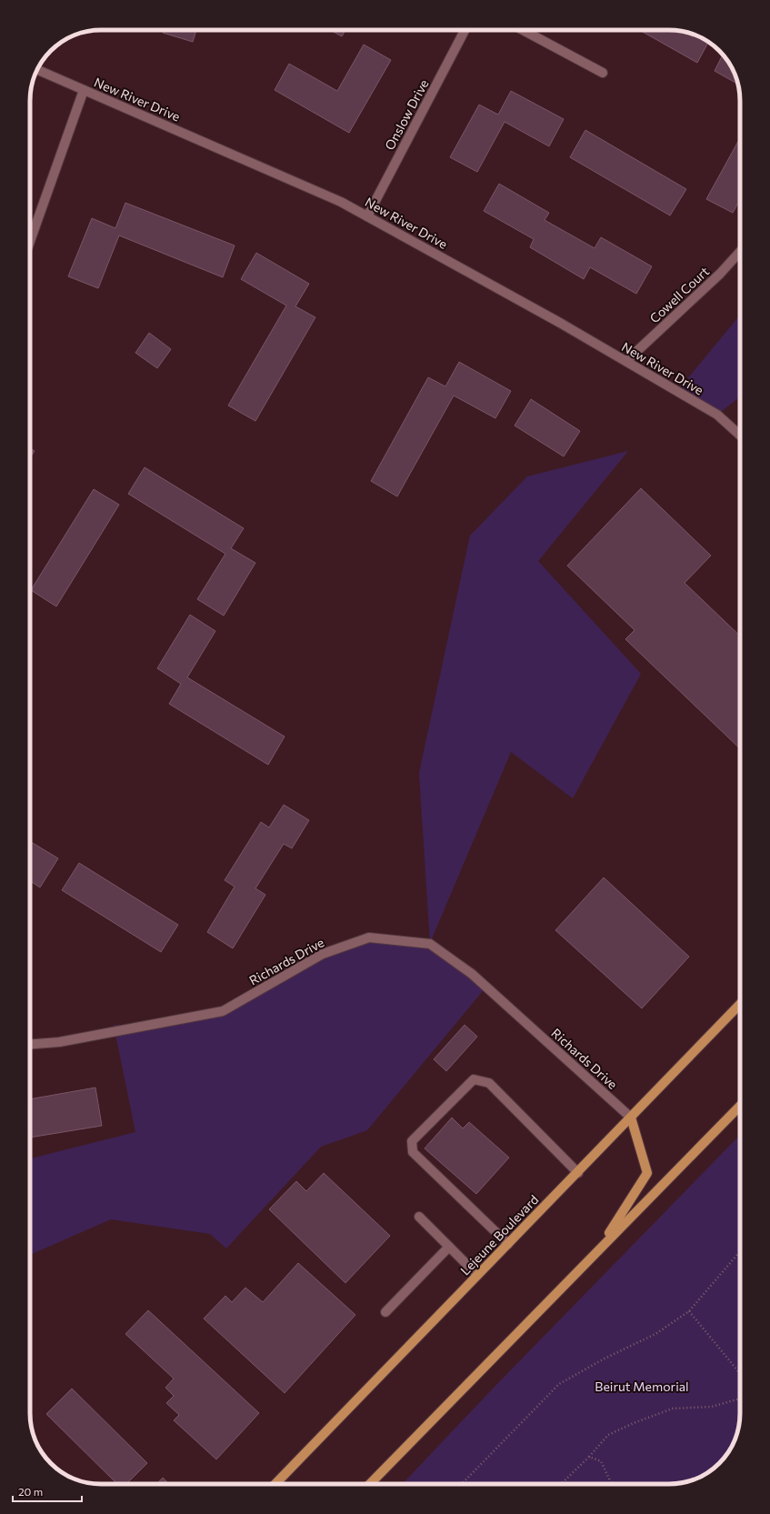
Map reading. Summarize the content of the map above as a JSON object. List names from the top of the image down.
{
  "streets": {
    "main road": ["Lejeune Boulevard"],
    "street": [
      "New River Drive",
      "Onslow Drive",
      "Cowell Court",
      "Richards Drive"
    ]
  },
  "crossings": [
    ["New River Drive", "Onslow Drive"],
    ["New River Drive", "Cowell Court"],
    ["Richards Drive", "Lejeune Boulevard"]
  ],
  "parks": ["Beirut Memorial"],
  "scale_bar": "20 m"
}
